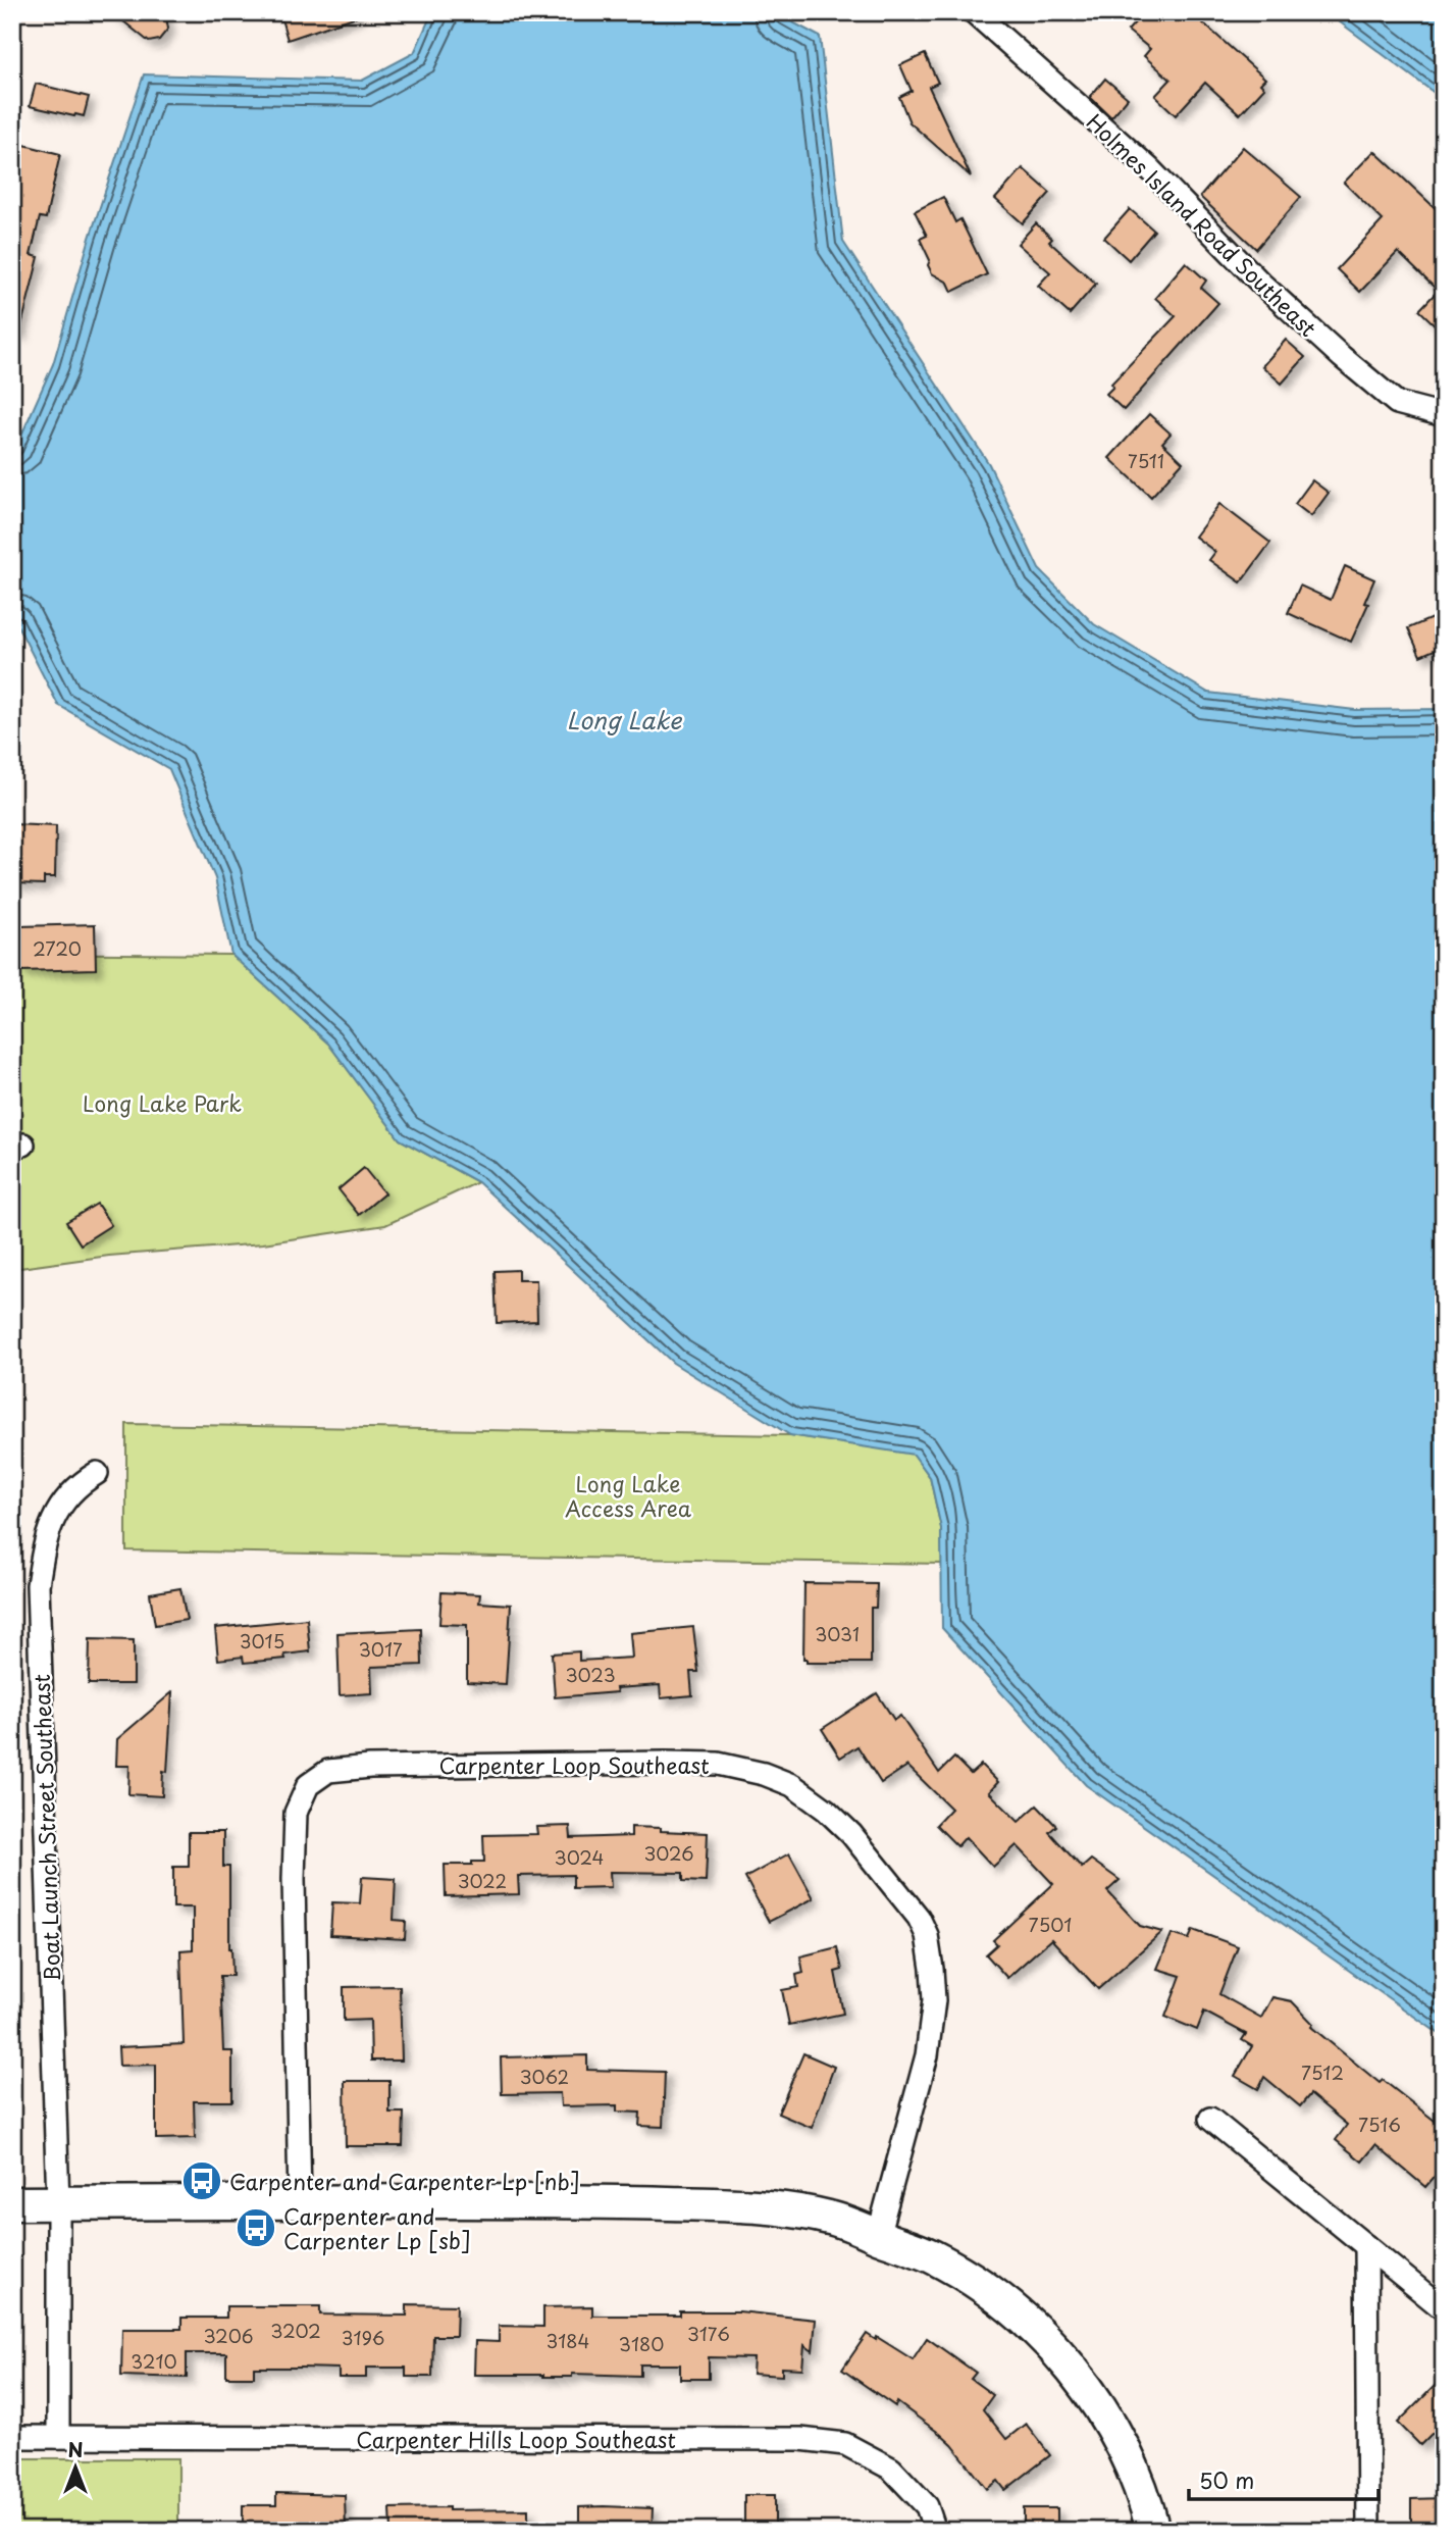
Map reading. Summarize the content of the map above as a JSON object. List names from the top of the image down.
{
  "streets": {
    "street": [
      "Holmes Island Road Southeast",
      "Carpenter Loop Southeast",
      "Boat Launch Street Southeast",
      "Carpenter Hills Loop Southeast"
    ]
  },
  "water": ["Long Lake"],
  "parks": ["Long Lake Park", "Long Lake Access Area"],
  "places": {
    "bus stop": ["Carpenter and Carpenter Lp [nb]", "Carpenter and Carpenter Lp [sb]"]
  },
  "house_numbers": [
    "7511",
    "2720",
    "3031",
    "3015",
    "3017",
    "3023",
    "3026",
    "3024",
    "3022",
    "7501",
    "7512",
    "3062",
    "7516",
    "3202",
    "3176",
    "3206",
    "3196",
    "3184",
    "3180",
    "3210"
  ],
  "scale_bar": "50 m",
  "north": "top"
}
